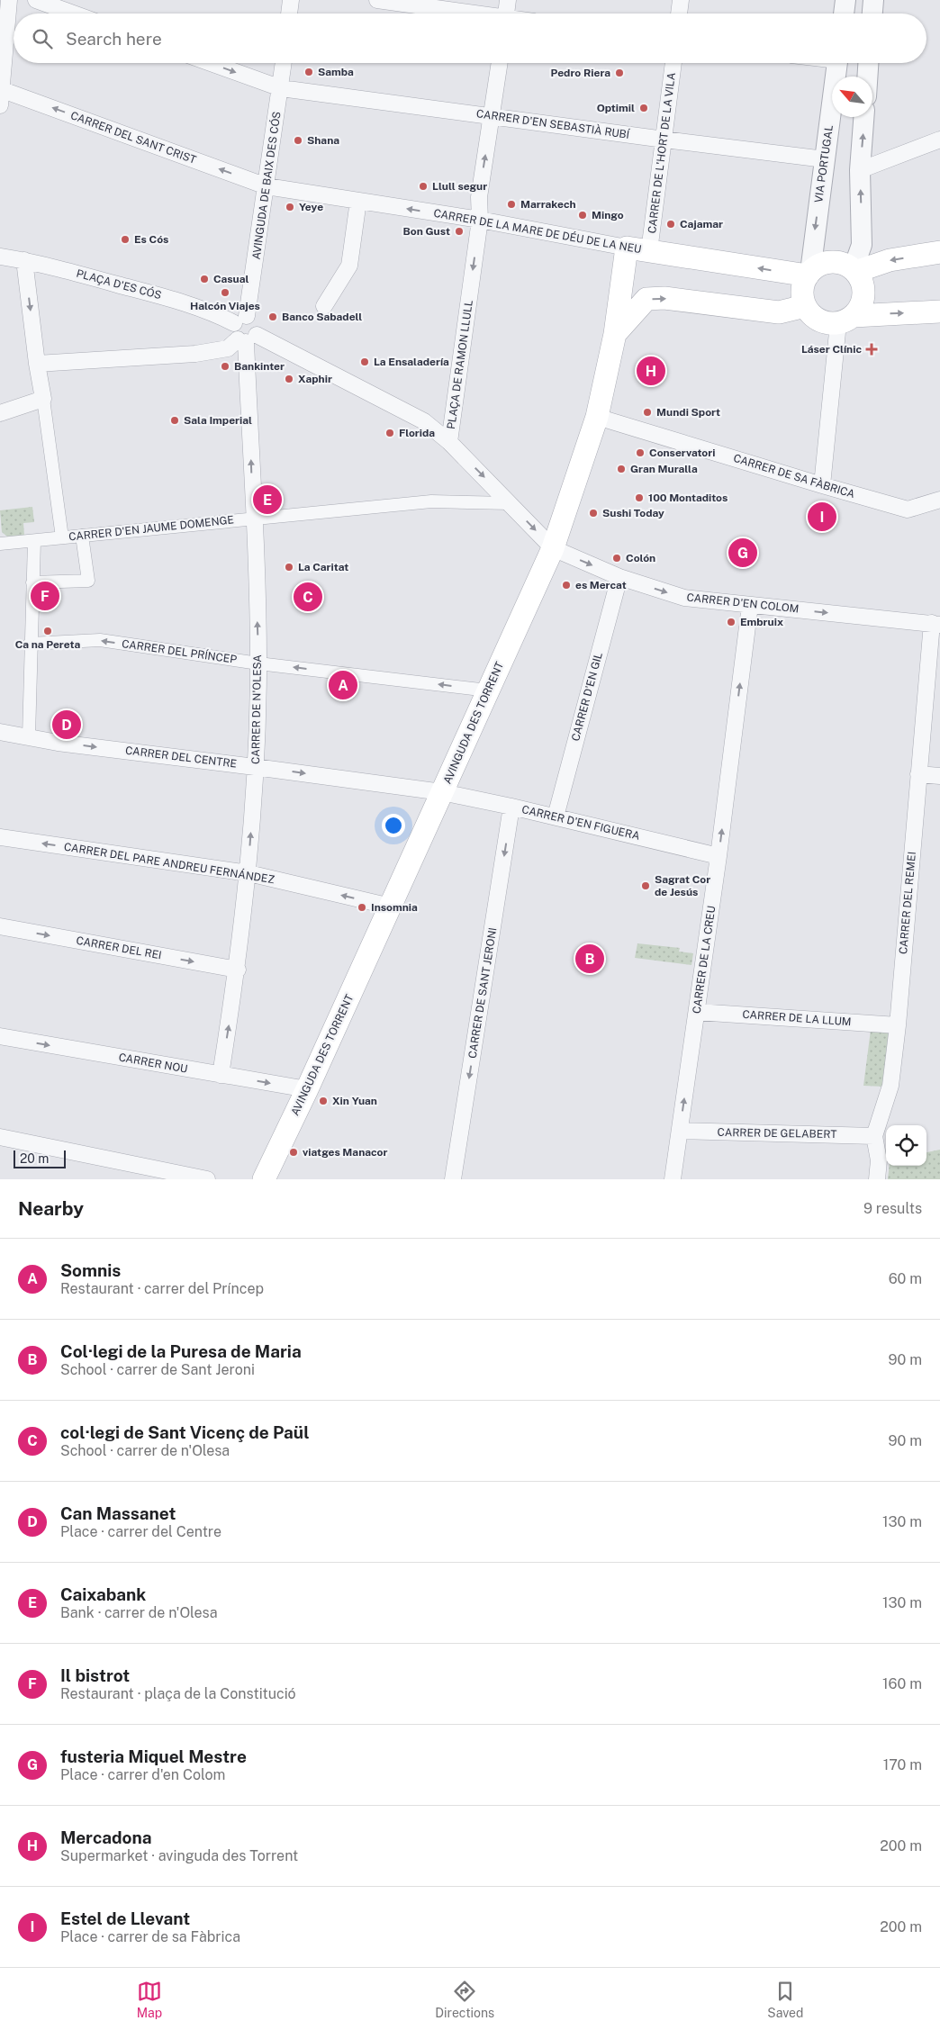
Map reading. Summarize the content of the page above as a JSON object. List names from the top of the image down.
{
  "streets": {
    "main road": ["VIA PORTUGAL", "CARRER DE LA MARE DE DÉU DE LA NEU", "AVINGUDA DES TORRENT"],
    "street": [
      "CARRER D'EN SEBASTIÀ RUBÍ",
      "CARRER DEL SANT CRIST",
      "CARRER DE L'HORT DE LA VILA",
      "AVINGUDA DE BAIX DES CÓS",
      "PLAÇA D'ES CÓS",
      "PLAÇA DE RAMON LLULL",
      "CARRER DE SA FÀBRICA",
      "CARRER D'EN JAUME DOMENGE",
      "CARRER D'EN COLOM",
      "CARRER DEL PRÍNCEP",
      "CARRER D'EN GIL",
      "CARRER DE N'OLESA",
      "CARRER DEL CENTRE",
      "CARRER D'EN FIGUERA",
      "CARRER DEL PARE ANDREU FERNÁNDEZ",
      "CARRER DEL REMEI",
      "CARRER DEL REI",
      "CARRER DE LA CREU",
      "CARRER DE SANT JERONI",
      "CARRER DE LA LLUM",
      "CARRER NOU",
      "CARRER DE GELABERT"
    ]
  },
  "crossings": [
    ["CARRER D'EN SEBASTIÀ RUBÍ", "CARRER DE L'HORT DE LA VILA"],
    ["CARRER D'EN SEBASTIÀ RUBÍ", "VIA PORTUGAL"],
    ["CARRER D'EN SEBASTIÀ RUBÍ", "AVINGUDA DE BAIX DES CÓS"],
    ["CARRER D'EN SEBASTIÀ RUBÍ", "PLAÇA DE RAMON LLULL"],
    ["CARRER DEL SANT CRIST", "AVINGUDA DE BAIX DES CÓS"],
    ["CARRER DEL SANT CRIST", "CARRER DE LA MARE DE DÉU DE LA NEU"],
    ["CARRER DE L'HORT DE LA VILA", "CARRER DE LA MARE DE DÉU DE LA NEU"],
    ["VIA PORTUGAL", "CARRER DE LA MARE DE DÉU DE LA NEU"],
    ["AVINGUDA DE BAIX DES CÓS", "CARRER DE LA MARE DE DÉU DE LA NEU"],
    ["AVINGUDA DE BAIX DES CÓS", "PLAÇA D'ES CÓS"],
    ["AVINGUDA DE BAIX DES CÓS", "CARRER DE N'OLESA"],
    ["CARRER DE LA MARE DE DÉU DE LA NEU", "PLAÇA DE RAMON LLULL"],
    ["CARRER DE LA MARE DE DÉU DE LA NEU", "AVINGUDA DES TORRENT"],
    ["PLAÇA D'ES CÓS", "PLAÇA DE RAMON LLULL"],
    ["PLAÇA D'ES CÓS", "CARRER DE N'OLESA"],
    ["PLAÇA DE RAMON LLULL", "CARRER D'EN JAUME DOMENGE"],
    ["PLAÇA DE RAMON LLULL", "CARRER D'EN COLOM"],
    ["PLAÇA DE RAMON LLULL", "AVINGUDA DES TORRENT"],
    ["CARRER DE SA FÀBRICA", "AVINGUDA DES TORRENT"],
    ["CARRER D'EN JAUME DOMENGE", "CARRER DE N'OLESA"],
    ["CARRER D'EN COLOM", "CARRER D'EN GIL"],
    ["CARRER D'EN COLOM", "AVINGUDA DES TORRENT"],
    ["CARRER D'EN COLOM", "CARRER DEL REMEI"],
    ["CARRER D'EN COLOM", "CARRER DE LA CREU"],
    ["CARRER DEL PRÍNCEP", "CARRER DE N'OLESA"],
    ["CARRER DEL PRÍNCEP", "AVINGUDA DES TORRENT"],
    ["CARRER D'EN GIL", "CARRER D'EN FIGUERA"],
    ["CARRER DE N'OLESA", "CARRER DEL CENTRE"],
    ["CARRER DE N'OLESA", "CARRER DEL PARE ANDREU FERNÁNDEZ"],
    ["CARRER DE N'OLESA", "CARRER DEL REI"],
    ["CARRER DE N'OLESA", "CARRER NOU"],
    ["AVINGUDA DES TORRENT", "CARRER DEL CENTRE"],
    ["AVINGUDA DES TORRENT", "CARRER D'EN FIGUERA"],
    ["AVINGUDA DES TORRENT", "CARRER DEL PARE ANDREU FERNÁNDEZ"],
    ["AVINGUDA DES TORRENT", "CARRER NOU"],
    ["CARRER DEL CENTRE", "CARRER D'EN FIGUERA"],
    ["CARRER D'EN FIGUERA", "CARRER DE LA CREU"],
    ["CARRER D'EN FIGUERA", "CARRER DE SANT JERONI"],
    ["CARRER DEL REMEI", "CARRER DE LA LLUM"],
    ["CARRER DEL REMEI", "CARRER DE GELABERT"],
    ["CARRER DE LA CREU", "CARRER DE LA LLUM"],
    ["CARRER DE LA CREU", "CARRER DE GELABERT"]
  ],
  "one_way": [
    "CARRER DEL SANT CRIST",
    "CARRER DE LA MARE DE DÉU DE LA NEU",
    "CARRER D'EN COLOM",
    "CARRER DEL PRÍNCEP",
    "CARRER DE N'OLESA",
    "CARRER DEL CENTRE",
    "CARRER DEL PARE ANDREU FERNÁNDEZ",
    "CARRER DEL REI",
    "CARRER DE LA CREU",
    "CARRER DE SANT JERONI"
  ],
  "places": {
    "other": [
      "Samba",
      "Pedro Riera",
      "Optimil",
      "Shana",
      "Llull segur",
      "Marrakech",
      "Yeye",
      "Mingo",
      "Cajamar",
      "Bon Gust",
      "Es Cós",
      "Casual",
      "Halcón Viajes",
      "Banco Sabadell",
      "La Ensaladería",
      "Bankinter",
      "Xaphir",
      "Mundi Sport",
      "Sala Imperial",
      "Florida",
      "Conservatori",
      "Gran Muralla",
      "100 Montaditos",
      "Sushi Today",
      "Colón",
      "La Caritat",
      "es Mercat",
      "Embruix",
      "Ca na Pereta",
      "Sagrat Cor de Jesús",
      "Insomnia",
      "Xin Yuan",
      "viatges Manacor"
    ],
    "health": ["Láser Clínic"]
  },
  "scale_bar": "20 m",
  "north": "top left",
  "page": {
    "search": "Search here",
    "pins": [
      "H",
      "E",
      "I",
      "G",
      "F",
      "C",
      "A",
      "D",
      "B"
    ],
    "scale": "20 m",
    "heading": ["Nearby", "9 results"],
    "list": [
      {
        "mark": "A",
        "name": "Somnis",
        "note": "Restaurant · carrer del Príncep",
        "value": "60 m"
      },
      {
        "mark": "B",
        "name": "Col·legi de la Puresa de Maria",
        "note": "School · carrer de Sant Jeroni",
        "value": "90 m"
      },
      {
        "mark": "C",
        "name": "col·legi de Sant Vicenç de Paül",
        "note": "School · carrer de n'Olesa",
        "value": "90 m"
      },
      {
        "mark": "D",
        "name": "Can Massanet",
        "note": "Place · carrer del Centre",
        "value": "130 m"
      },
      {
        "mark": "E",
        "name": "Caixabank",
        "note": "Bank · carrer de n'Olesa",
        "value": "130 m"
      },
      {
        "mark": "F",
        "name": "Il bistrot",
        "note": "Restaurant · plaça de la Constitució",
        "value": "160 m"
      },
      {
        "mark": "G",
        "name": "fusteria Miquel Mestre",
        "note": "Place · carrer d'en Colom",
        "value": "170 m"
      },
      {
        "mark": "H",
        "name": "Mercadona",
        "note": "Supermarket · avinguda des Torrent",
        "value": "200 m"
      },
      {
        "mark": "I",
        "name": "Estel de Llevant",
        "note": "Place · carrer de sa Fàbrica",
        "value": "200 m"
      }
    ],
    "nav": ["Map", "Directions", "Saved"]
  }
}
